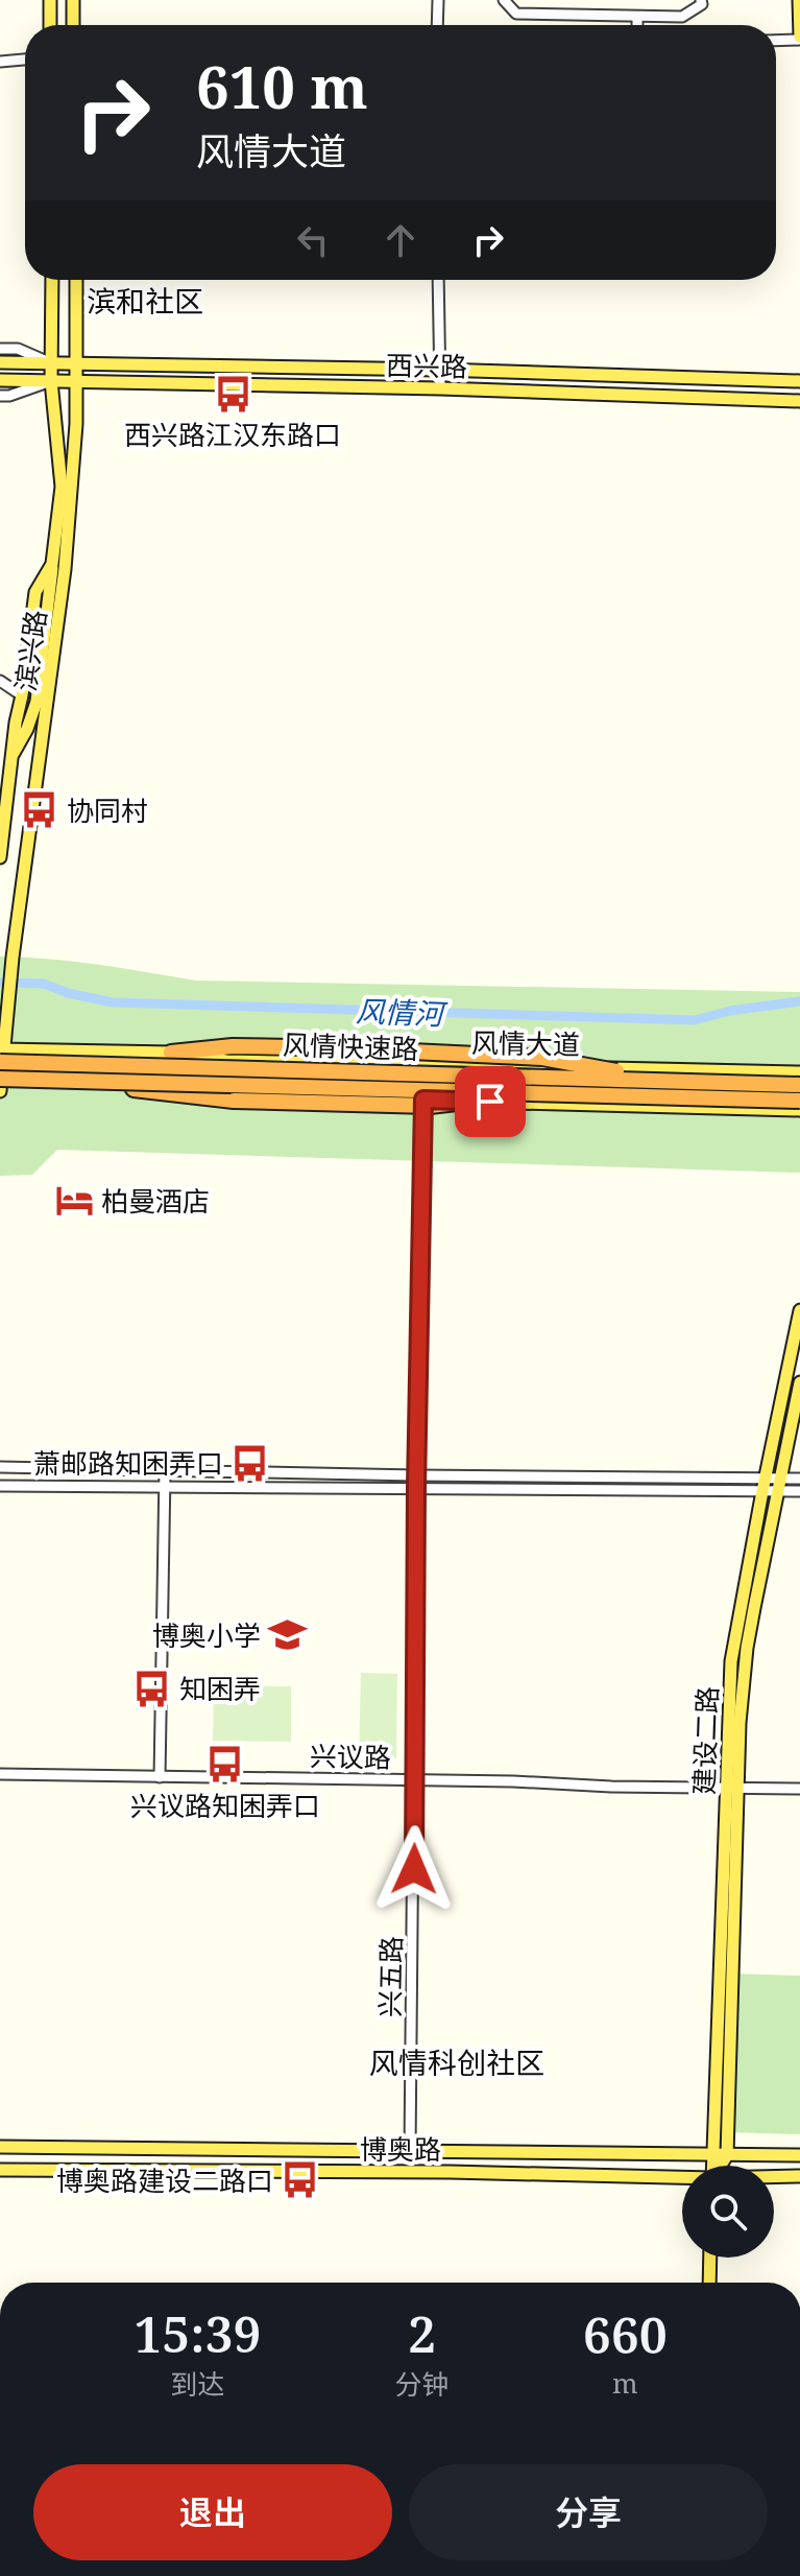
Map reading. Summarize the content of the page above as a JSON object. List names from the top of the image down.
{
  "streets": {
    "highway": ["风情快速路"],
    "main road": [
      "西兴路",
      "滨兴路",
      "风情大道",
      "建设二路",
      "博奥路"
    ],
    "street": ["兴议路", "兴五路"]
  },
  "crossings": [
    ["西兴路", "滨兴路"],
    ["滨兴路", "风情大道"],
    ["滨兴路", "风情快速路"],
    ["风情大道", "风情快速路"],
    ["建设二路", "兴议路"],
    ["建设二路", "博奥路"],
    ["兴议路", "兴五路"],
    ["兴五路", "博奥路"]
  ],
  "districts": ["滨和社区", "风情科创社区"],
  "water": ["风情河"],
  "places": {
    "bus stop": [
      "西兴路江汉东路口",
      "协同村",
      "萧邮路知困弄口",
      "知困弄",
      "兴议路知困弄口",
      "博奥路建设二路口"
    ],
    "hotel": ["柏曼酒店"],
    "school or university": ["博奥小学"]
  },
  "page": {
    "turn": ["610 m", "风情大道"],
    "eta": [
      "15:39",
      "到达",
      "2",
      "分钟",
      "660",
      "m"
    ],
    "buttons": ["退出", "分享"]
  }
}
